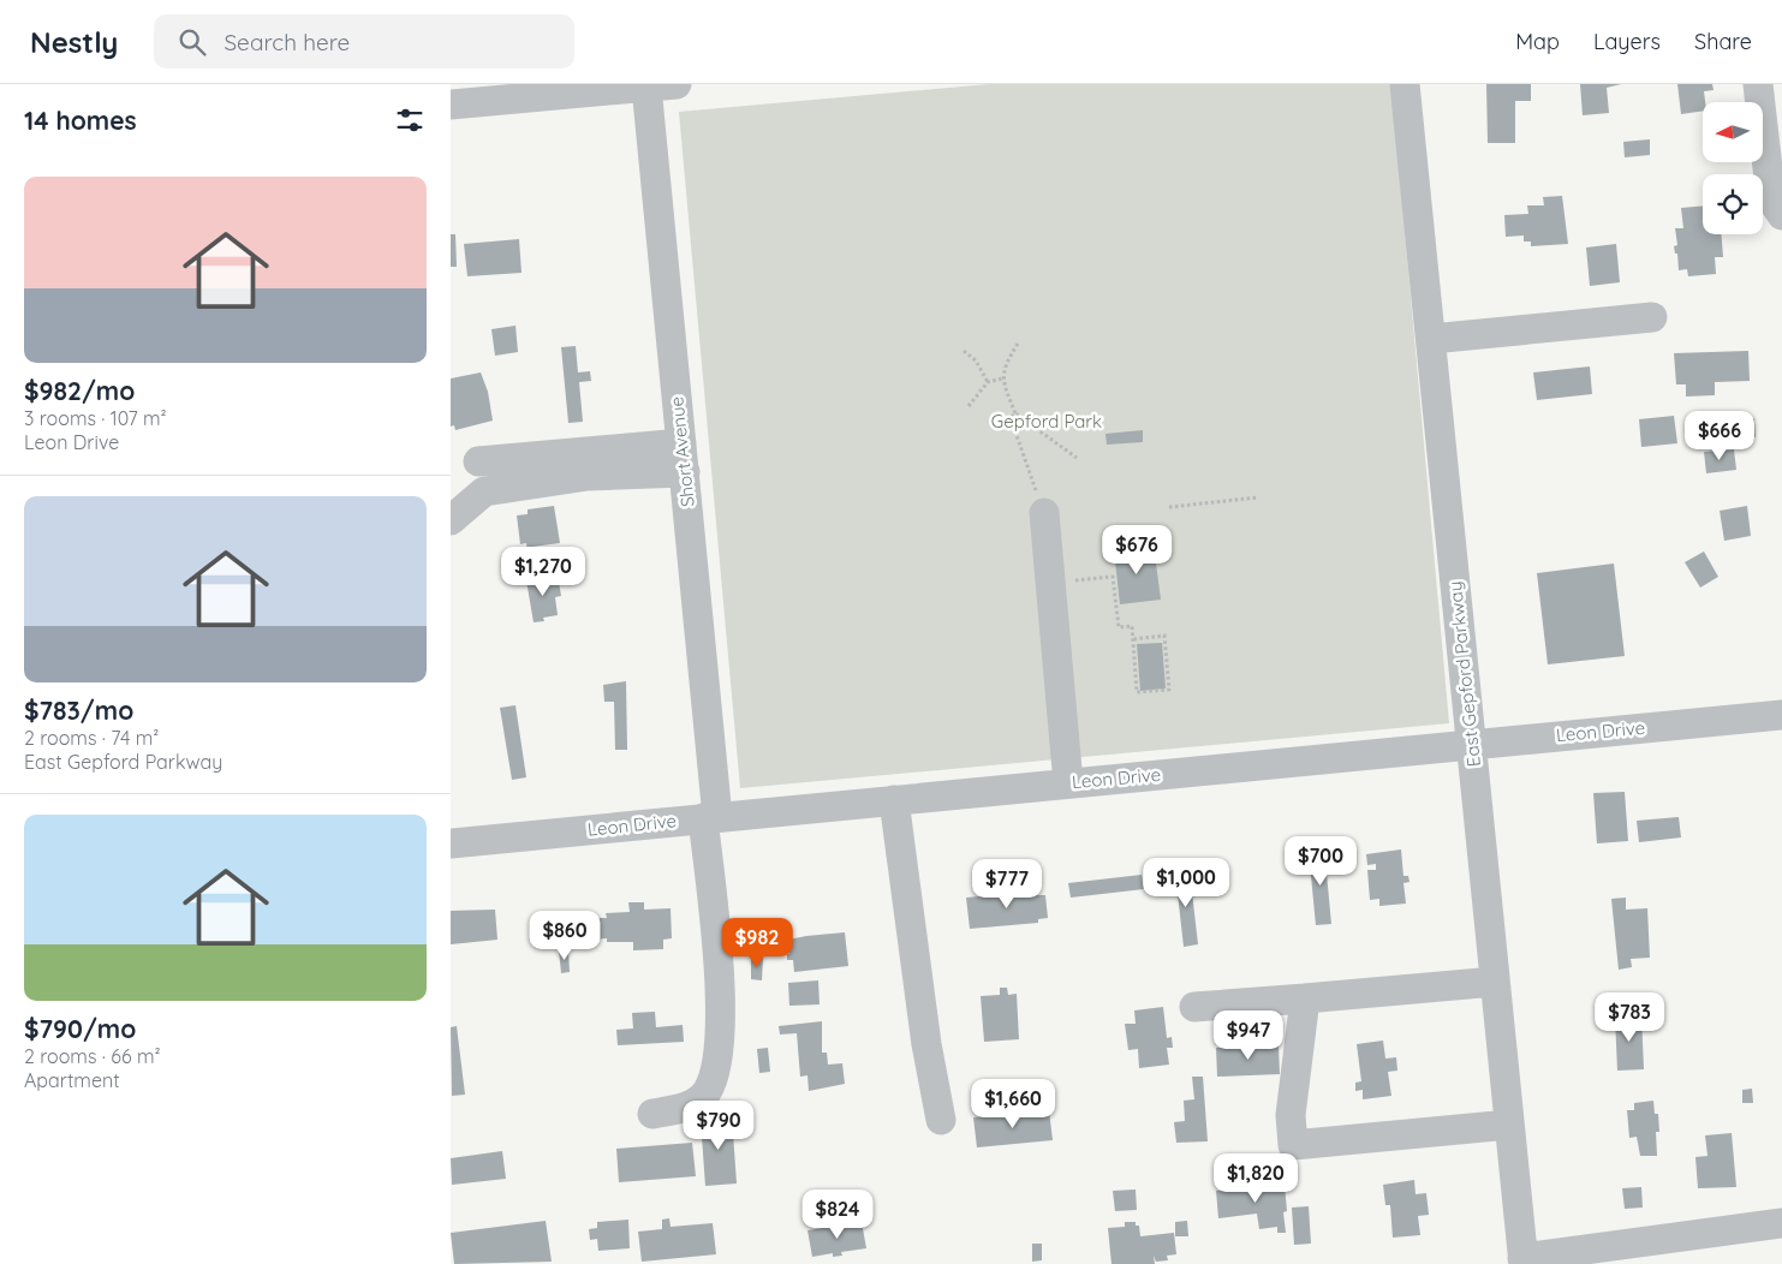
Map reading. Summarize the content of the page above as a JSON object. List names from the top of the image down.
{
  "streets": {
    "street": ["Short Avenue", "East Gepford Parkway", "Leon Drive"]
  },
  "crossings": [
    ["Short Avenue", "Leon Drive"],
    ["East Gepford Parkway", "Leon Drive"]
  ],
  "parks": ["Gepford Park"],
  "north": "left",
  "page": {
    "header": "Nestly",
    "search": "Search here",
    "nav": ["Map", "Layers", "Share"],
    "heading": "14 homes",
    "list": [
      {
        "name": "$982/mo",
        "note": "3 rooms · 107 m² · Leon Drive"
      },
      {
        "name": "$783/mo",
        "note": "2 rooms · 74 m² · East Gepford Parkway"
      },
      {
        "name": "$790/mo",
        "note": "2 rooms · 66 m² · Apartment"
      }
    ],
    "price": [
      "$666",
      "$676",
      "$1,270",
      "$700",
      "$1,000",
      "$777",
      "$860",
      "$982",
      "$783",
      "$947",
      "$1,660",
      "$790",
      "$1,820",
      "$824"
    ]
  }
}
